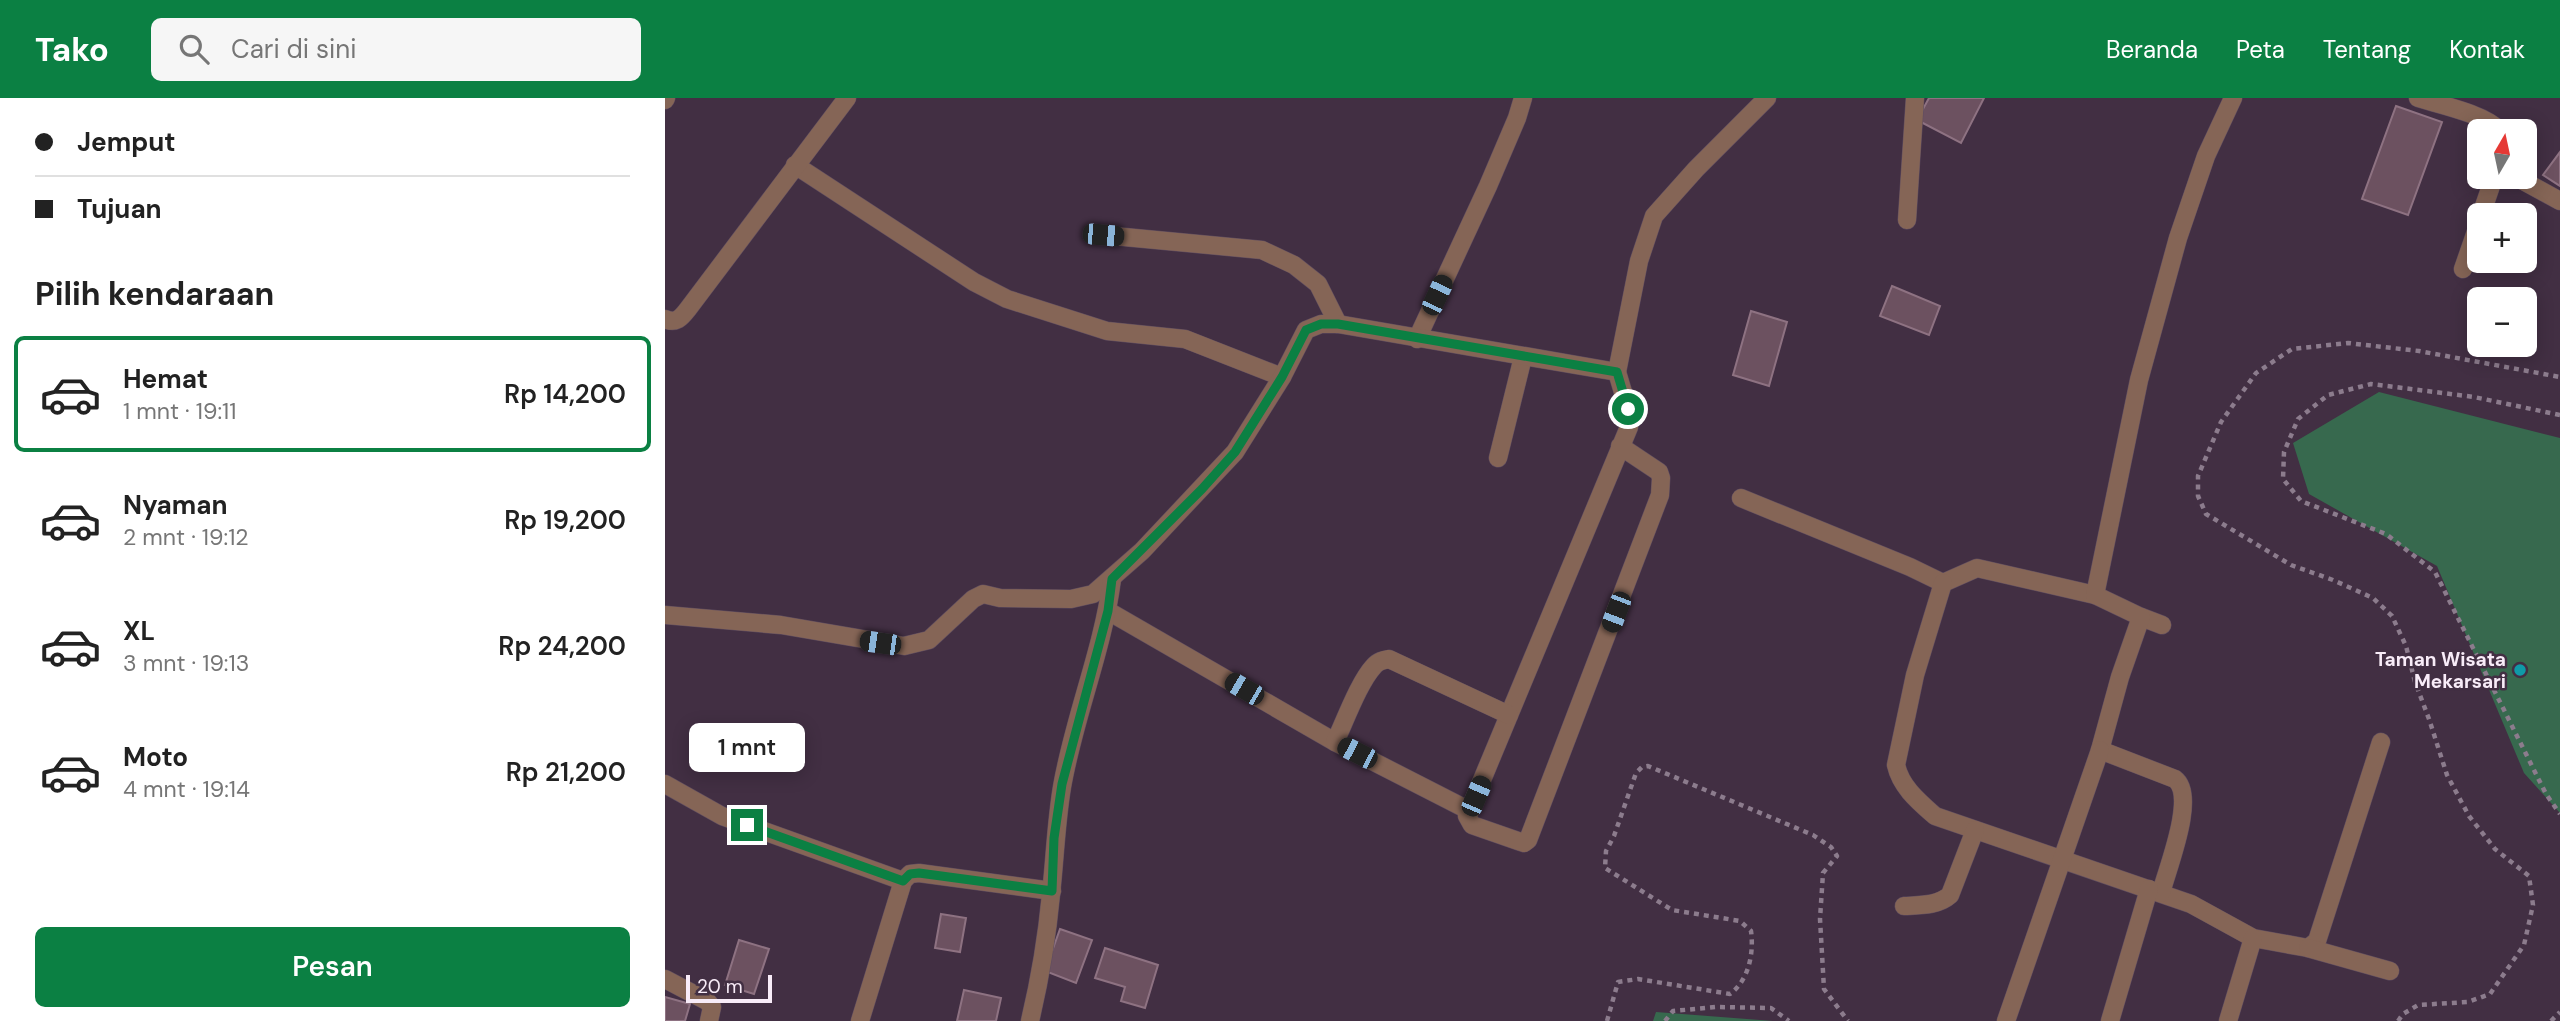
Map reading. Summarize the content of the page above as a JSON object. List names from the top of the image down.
{
  "places": ["Taman Wisata Mekarsari"],
  "scale_bar": "20 m",
  "north": "top",
  "page": {
    "header": "Tako",
    "search": "Cari di sini",
    "nav": [
      "Beranda",
      "Peta",
      "Tentang",
      "Kontak"
    ],
    "banner": ["Jemput", "Tujuan"],
    "map_buttons": ["+", "−"],
    "heading": "Pilih kendaraan",
    "list": [
      {
        "name": "Hemat",
        "note": "1 mnt · 19:11",
        "value": "Rp 14,200"
      },
      {
        "name": "Nyaman",
        "note": "2 mnt · 19:12",
        "value": "Rp 19,200"
      },
      {
        "name": "XL",
        "note": "3 mnt · 19:13",
        "value": "Rp 24,200"
      },
      {
        "name": "Moto",
        "note": "4 mnt · 19:14",
        "value": "Rp 21,200"
      }
    ],
    "bubble": "1 mnt",
    "buttons": "Pesan",
    "scale": "20 m"
  }
}
